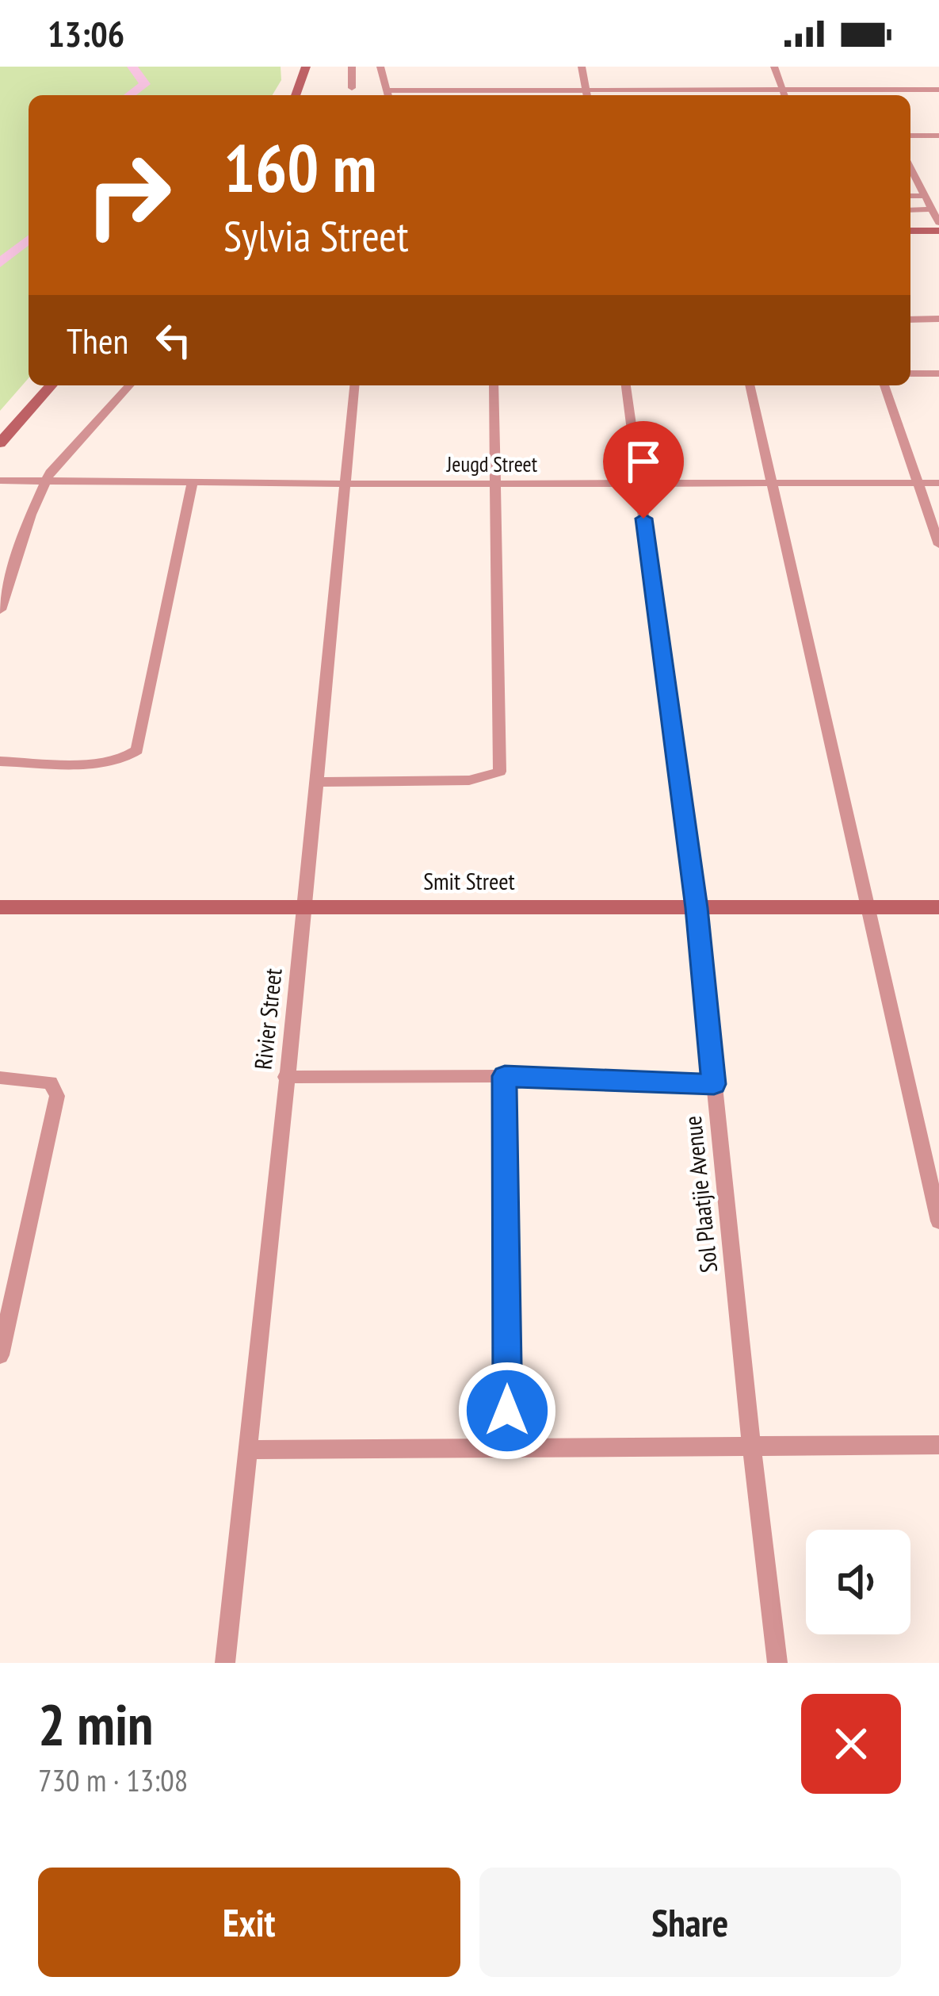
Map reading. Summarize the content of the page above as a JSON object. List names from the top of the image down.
{
  "streets": {
    "street": [
      "Jeugd Street",
      "Smit Street",
      "Rivier Street",
      "Sol Plaatjie Avenue"
    ]
  },
  "crossings": [
    ["Jeugd Street", "Rivier Street"],
    ["Jeugd Street", "Sol Plaatjie Avenue"],
    ["Smit Street", "Rivier Street"],
    ["Smit Street", "Sol Plaatjie Avenue"]
  ],
  "page": {
    "status": "13:06",
    "turn": ["160 m", "Sylvia Street"],
    "then": "Then",
    "heading": ["2 min", "730 m · 13:08"],
    "buttons": ["Exit", "Share"]
  }
}
